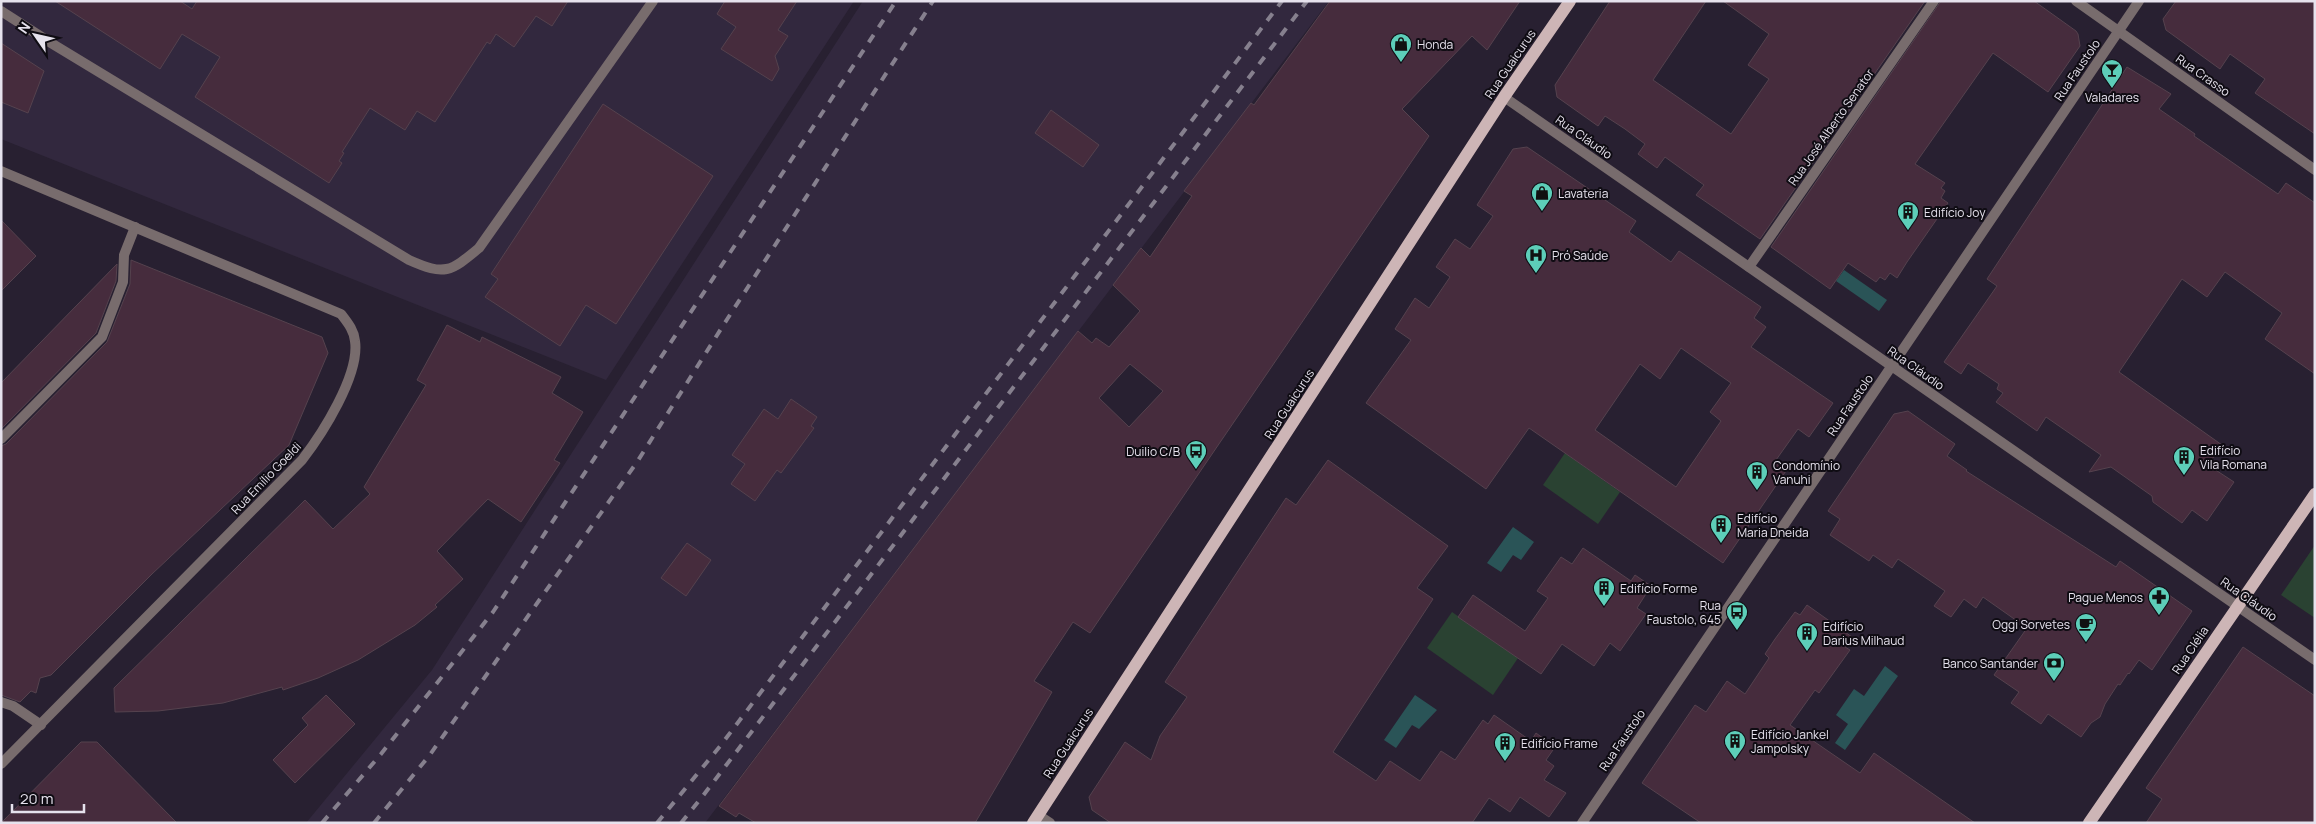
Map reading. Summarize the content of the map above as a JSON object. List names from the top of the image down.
{
  "streets": {
    "main road": ["Rua Guaicurus", "Rua Clélia"],
    "street": [
      "Rua Faustolo",
      "Rua Crasso",
      "Rua José Alberto Senator",
      "Rua Cláudio",
      "Rua Emílio Goeldi"
    ]
  },
  "crossings": [
    ["Rua Guaicurus", "Rua Cláudio"],
    ["Rua Faustolo", "Rua Crasso"],
    ["Rua Faustolo", "Rua Cláudio"],
    ["Rua José Alberto Senator", "Rua Cláudio"],
    ["Rua Cláudio", "Rua Clélia"]
  ],
  "places": {
    "shop": ["Honda", "Lavateria"],
    "bar": ["Valadares"],
    "building": [
      "Edifício Joy",
      "Edifício Vila Romana",
      "Condomínio Vanuhi",
      "Edifício Maria Dneida",
      "Edifício Forme",
      "Edifício Darius Milhaud",
      "Edifício Jankel Jampolsky",
      "Edifício Frame"
    ],
    "hospital": ["Pró Saúde"],
    "bus stop": ["Duilio C/B", "Rua Faustolo, 645"],
    "pharmacy": ["Pague Menos"],
    "cafe": ["Oggi Sorvetes"],
    "bank": ["Banco Santander"]
  },
  "scale_bar": "20 m",
  "north": "top left"
}
